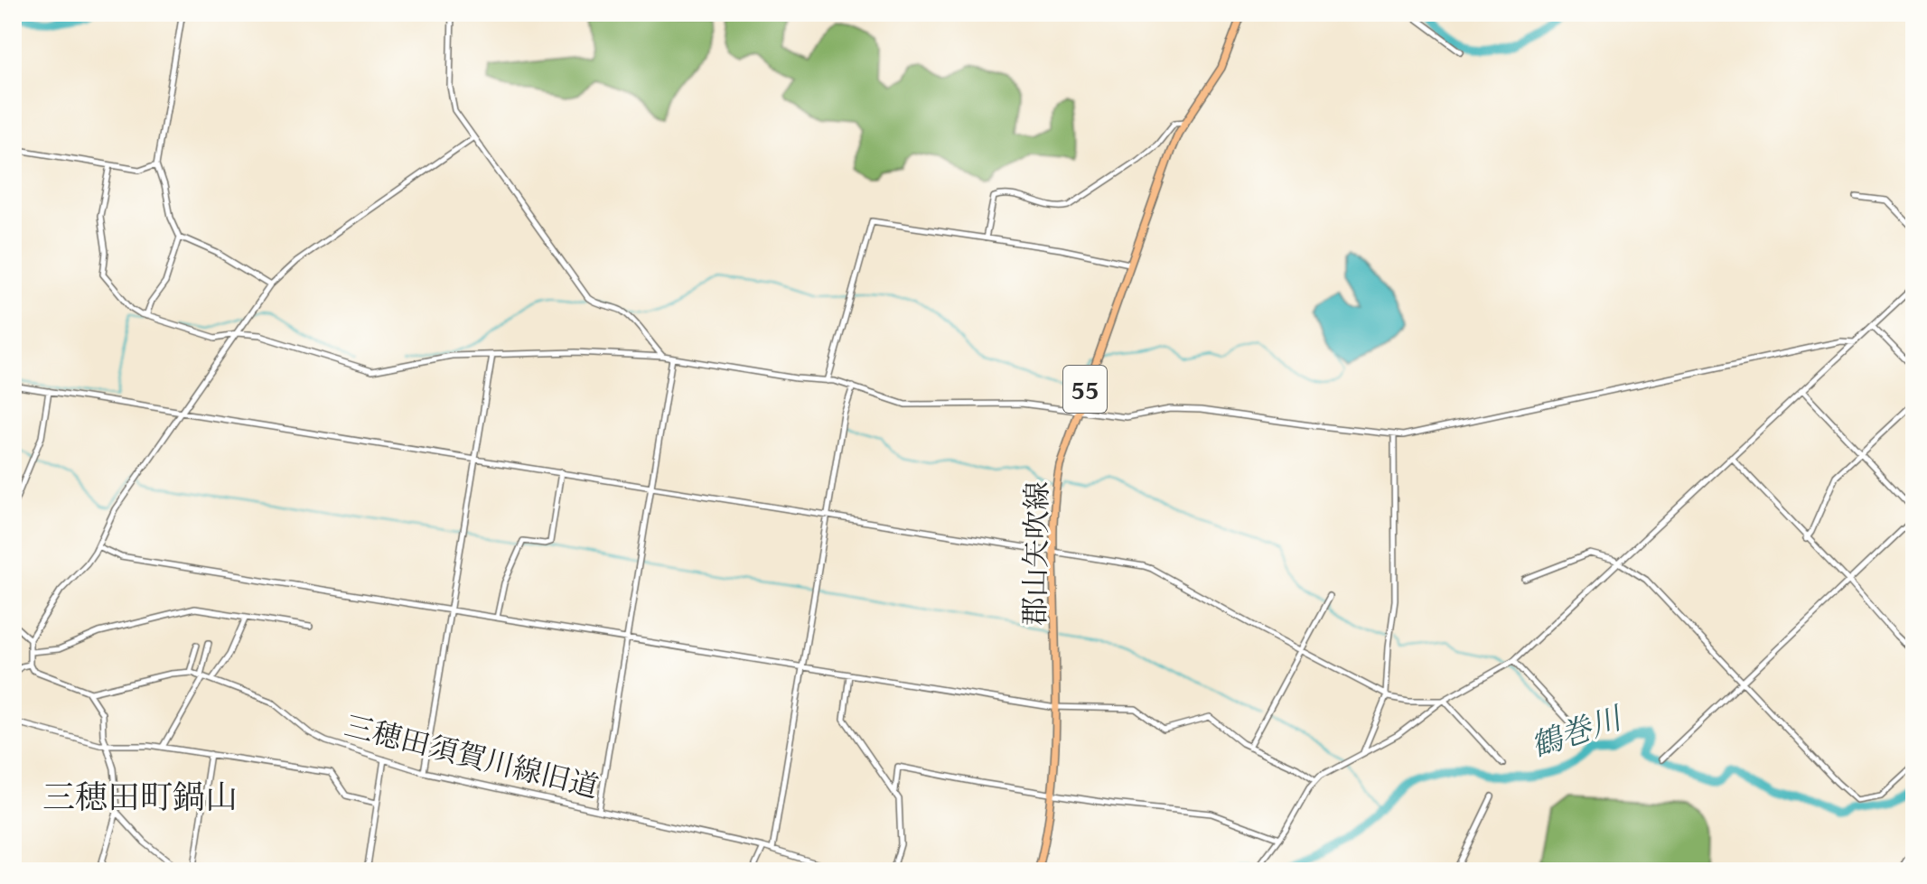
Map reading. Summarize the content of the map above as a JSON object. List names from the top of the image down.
{
  "streets": {
    "main road": ["55", "郡山矢吹線"],
    "street": ["三穂田須賀川線旧道"]
  },
  "districts": ["三穂田町鍋山"],
  "water": ["鶴巻川"]
}
